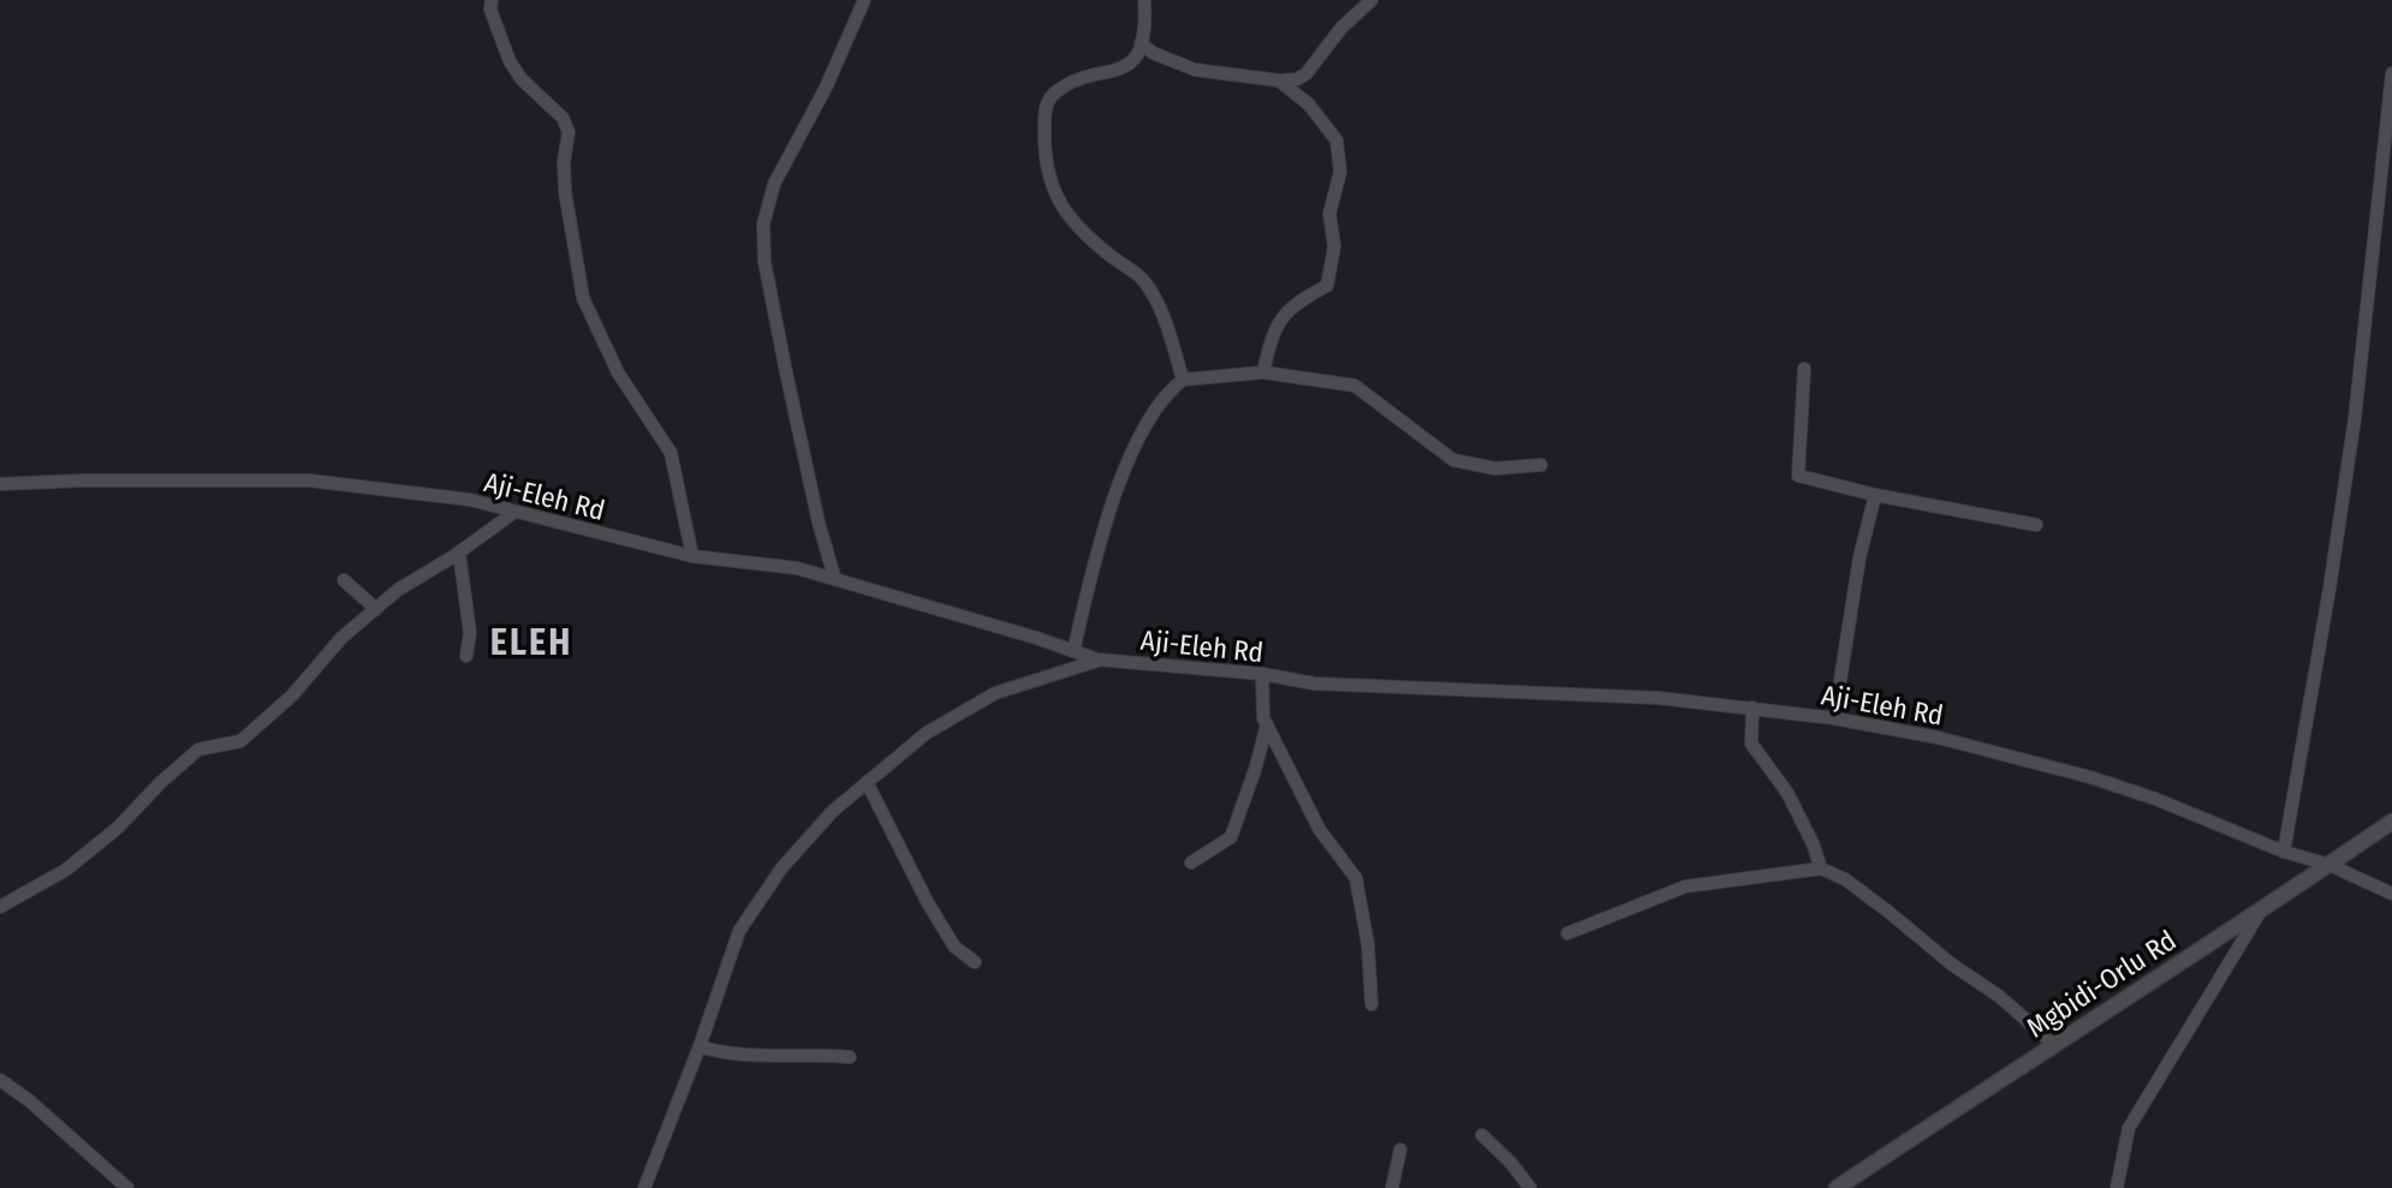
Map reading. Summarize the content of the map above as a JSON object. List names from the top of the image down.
{
  "streets": {
    "main road": ["Mgbidi-Orlu Rd"],
    "street": ["Aji-Eleh Rd"]
  },
  "crossings": [
    ["Aji-Eleh Rd", "Mgbidi-Orlu Rd"]
  ],
  "districts": ["ELEH"]
}
